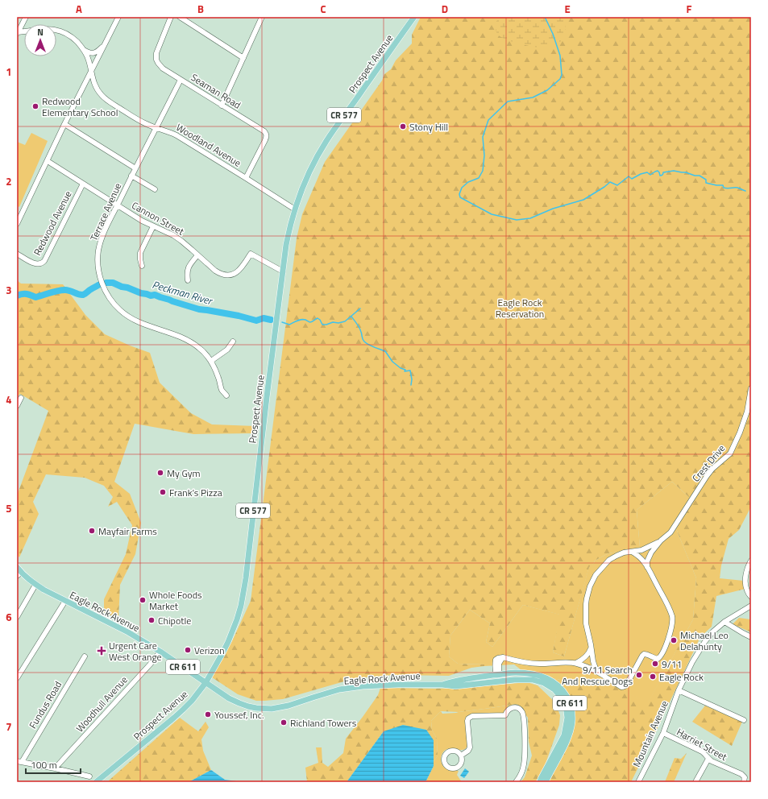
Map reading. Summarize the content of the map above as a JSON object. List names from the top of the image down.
{
  "streets": {
    "main road": [
      "Prospect Avenue",
      "CR 577",
      "Eagle Rock Avenue",
      "CR 611"
    ],
    "street": [
      "Seaman Road",
      "Woodland Avenue",
      "Terrace Avenue",
      "Cannon Street",
      "Redwood Avenue",
      "Crest Drive",
      "Woodhull Avenue",
      "Fundus Road",
      "Mountain Avenue",
      "Harriet Street"
    ]
  },
  "crossings": [
    ["Prospect Avenue", "Woodland Avenue"],
    ["Prospect Avenue", "Cannon Street"],
    ["Prospect Avenue", "Eagle Rock Avenue"],
    ["Seaman Road", "Woodland Avenue"],
    ["Seaman Road", "Terrace Avenue"],
    ["Woodland Avenue", "Terrace Avenue"],
    ["Terrace Avenue", "Cannon Street"],
    ["Cannon Street", "Redwood Avenue"],
    ["Eagle Rock Avenue", "Woodhull Avenue"],
    ["Mountain Avenue", "Harriet Street"]
  ],
  "water": ["Peckman River"],
  "parks": ["Eagle Rock Reservation"],
  "places": {
    "other": [
      "Redwood Elementary School",
      "Stony Hill",
      "My Gym",
      "Frank’s Pizza",
      "Mayfair Farms",
      "Whole Foods Market",
      "Chipotle",
      "Michael Leo Delahunty",
      "Verizon",
      "9/11",
      "9/11 Search And Rescue Dogs",
      "Eagle Rock",
      "Youssef, Inc.",
      "Richland Towers"
    ],
    "health": ["Urgent Care West Orange"]
  },
  "scale_bar": "100 m",
  "north": "top",
  "grid": {
    "columns": [
      "A",
      "B",
      "C",
      "D",
      "E",
      "F"
    ],
    "rows": [
      "1",
      "2",
      "3",
      "4",
      "5",
      "6",
      "7"
    ]
  }
}
